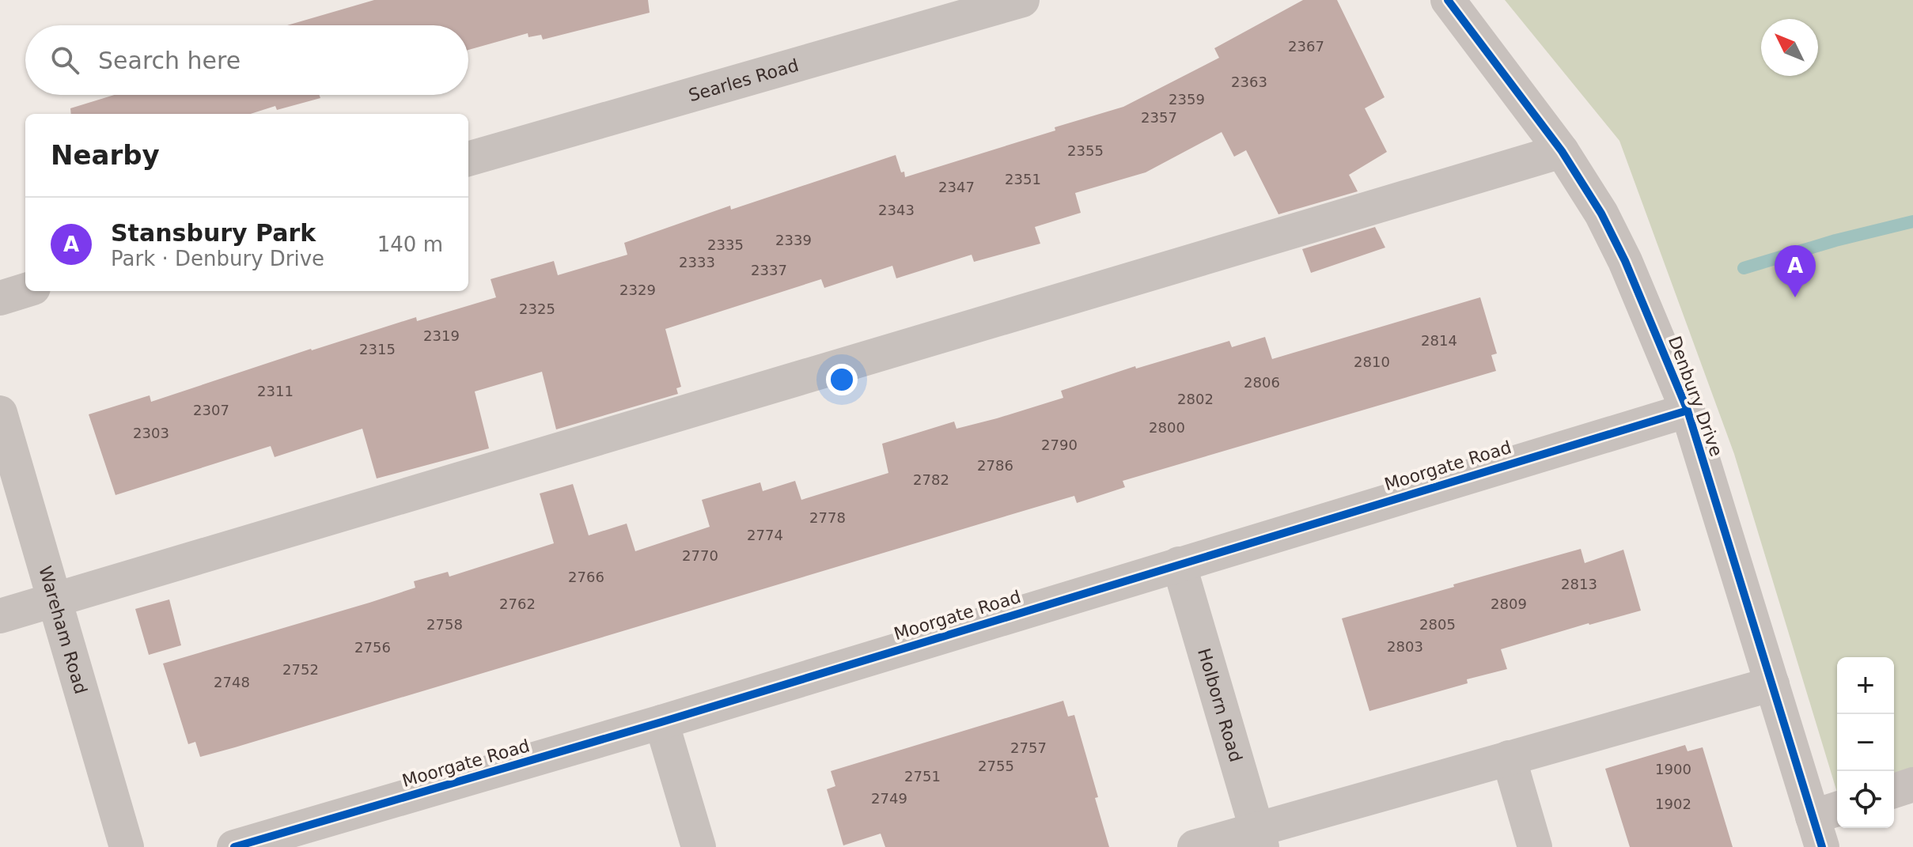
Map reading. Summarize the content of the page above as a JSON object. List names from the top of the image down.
{
  "streets": {
    "street": [
      "Searles Road",
      "Denbury Drive",
      "Moorgate Road",
      "Wareham Road",
      "Holborn Road"
    ]
  },
  "crossings": [
    ["Denbury Drive", "Moorgate Road"],
    ["Moorgate Road", "Holborn Road"]
  ],
  "house_numbers": [
    "2367",
    "2363",
    "2359",
    "2357",
    "2355",
    "2351",
    "2347",
    "2343",
    "2339",
    "2335",
    "2333",
    "2337",
    "2329",
    "2325",
    "2319",
    "2814",
    "2315",
    "2810",
    "2806",
    "2311",
    "2802",
    "2307",
    "2800",
    "2303",
    "2790",
    "2786",
    "2782",
    "2778",
    "2774",
    "2770",
    "2766",
    "2813",
    "2762",
    "2809",
    "2758",
    "2805",
    "2803",
    "2756",
    "2752",
    "2748",
    "2757",
    "2755",
    "1900",
    "2751",
    "2749",
    "1902"
  ],
  "north": "top left",
  "page": {
    "search": "Search here",
    "heading": "Nearby",
    "list": [
      {
        "mark": "A",
        "name": "Stansbury Park",
        "note": "Park · Denbury Drive",
        "value": "140 m"
      }
    ],
    "pins": "A",
    "map_buttons": ["+", "−"]
  }
}
